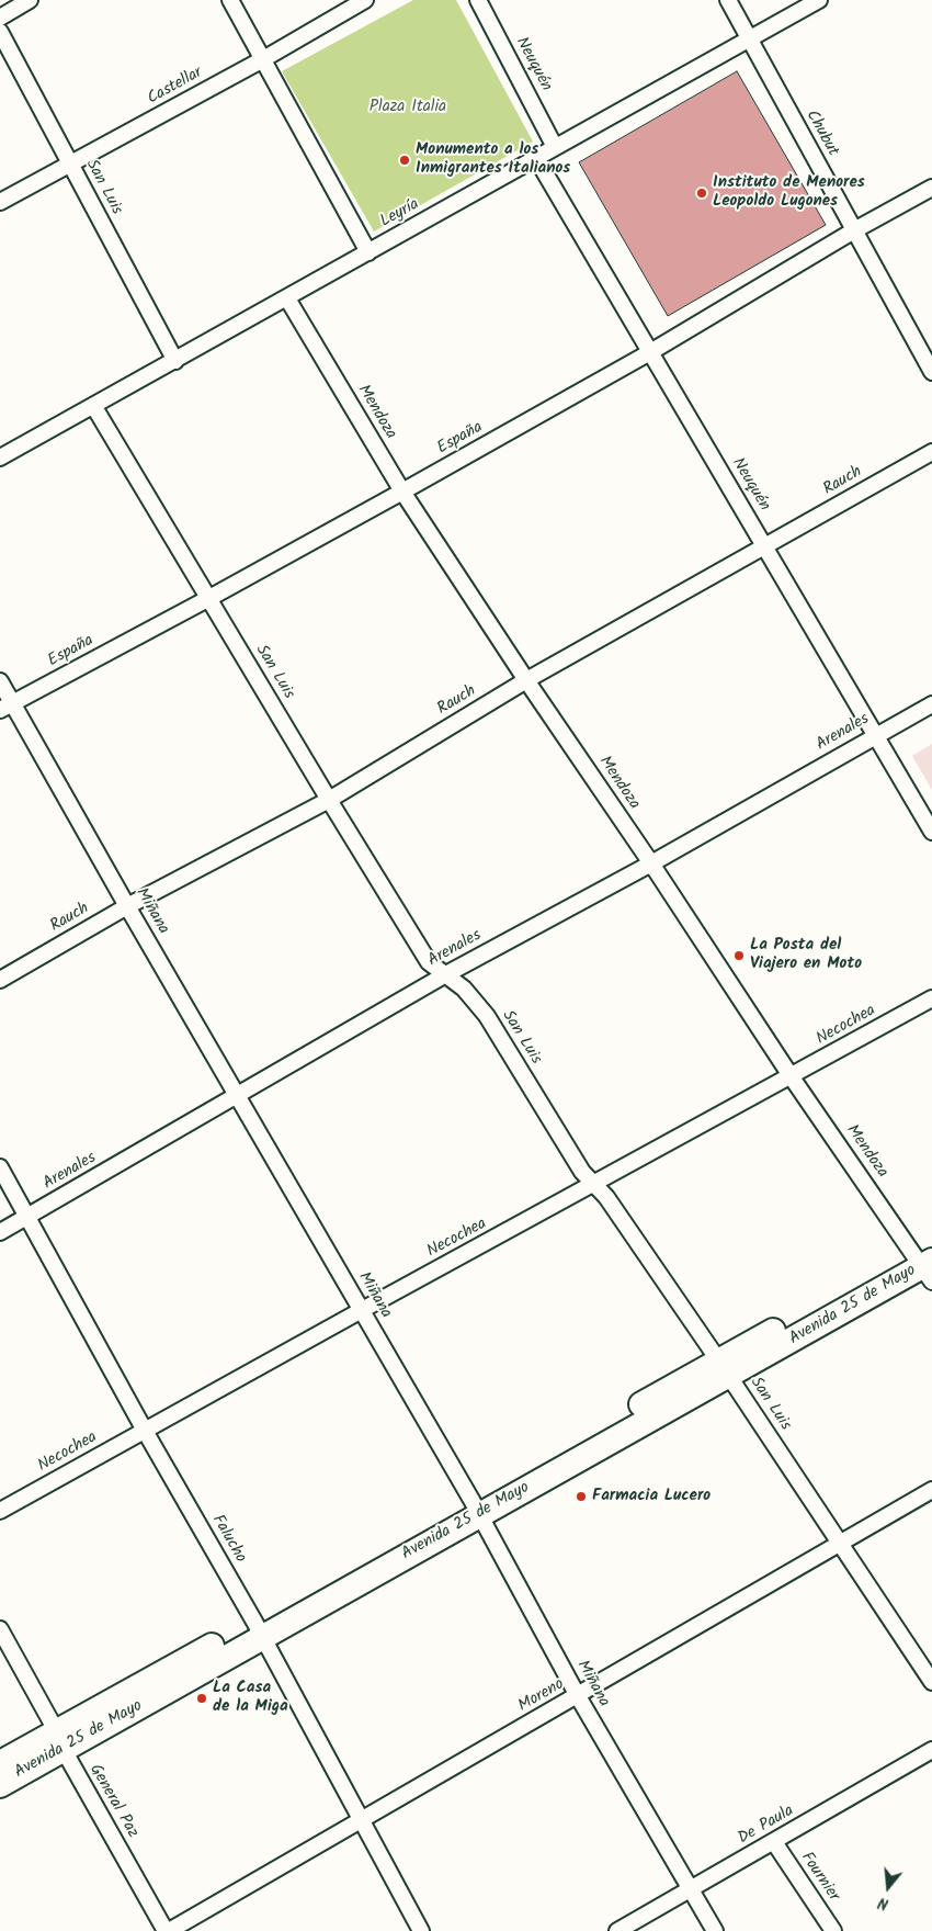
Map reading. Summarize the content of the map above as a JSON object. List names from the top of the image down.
{
  "streets": {
    "main road": ["Avenida 25 de Mayo"],
    "street": [
      "Neuquén",
      "Castellar",
      "Chubut",
      "San Luis",
      "Leyría",
      "Mendoza",
      "España",
      "Rauch",
      "Arenales",
      "Miñana",
      "Necochea",
      "Falucho",
      "Moreno",
      "General Paz",
      "De Paula",
      "Fournier"
    ]
  },
  "crossings": [
    ["Neuquén", "Leyría"],
    ["Neuquén", "España"],
    ["Neuquén", "Rauch"],
    ["Neuquén", "Arenales"],
    ["Castellar", "San Luis"],
    ["Chubut", "Leyría"],
    ["Chubut", "España"],
    ["San Luis", "Leyría"],
    ["San Luis", "España"],
    ["San Luis", "Rauch"],
    ["San Luis", "Arenales"],
    ["San Luis", "Necochea"],
    ["San Luis", "Avenida 25 de Mayo"],
    ["San Luis", "Moreno"],
    ["Leyría", "Mendoza"],
    ["Mendoza", "España"],
    ["Mendoza", "Rauch"],
    ["Mendoza", "Arenales"],
    ["Mendoza", "Necochea"],
    ["Mendoza", "Avenida 25 de Mayo"],
    ["España", "Miñana"],
    ["Rauch", "Miñana"],
    ["Arenales", "Miñana"],
    ["Arenales", "Falucho"],
    ["Miñana", "Necochea"],
    ["Miñana", "Avenida 25 de Mayo"],
    ["Miñana", "Moreno"],
    ["Miñana", "De Paula"],
    ["Necochea", "Falucho"],
    ["Avenida 25 de Mayo", "Falucho"],
    ["Avenida 25 de Mayo", "General Paz"],
    ["Falucho", "Moreno"],
    ["Moreno", "General Paz"],
    ["De Paula", "Fournier"]
  ],
  "parks": ["Plaza Italia"],
  "places": [
    "Monumento a los Inmigrantes Italianos",
    "Instituto de Menores Leopoldo Lugones",
    "La Posta del Viajero en Moto",
    "Farmacia Lucero",
    "La Casa de la Miga"
  ],
  "north": "bottom"
}
